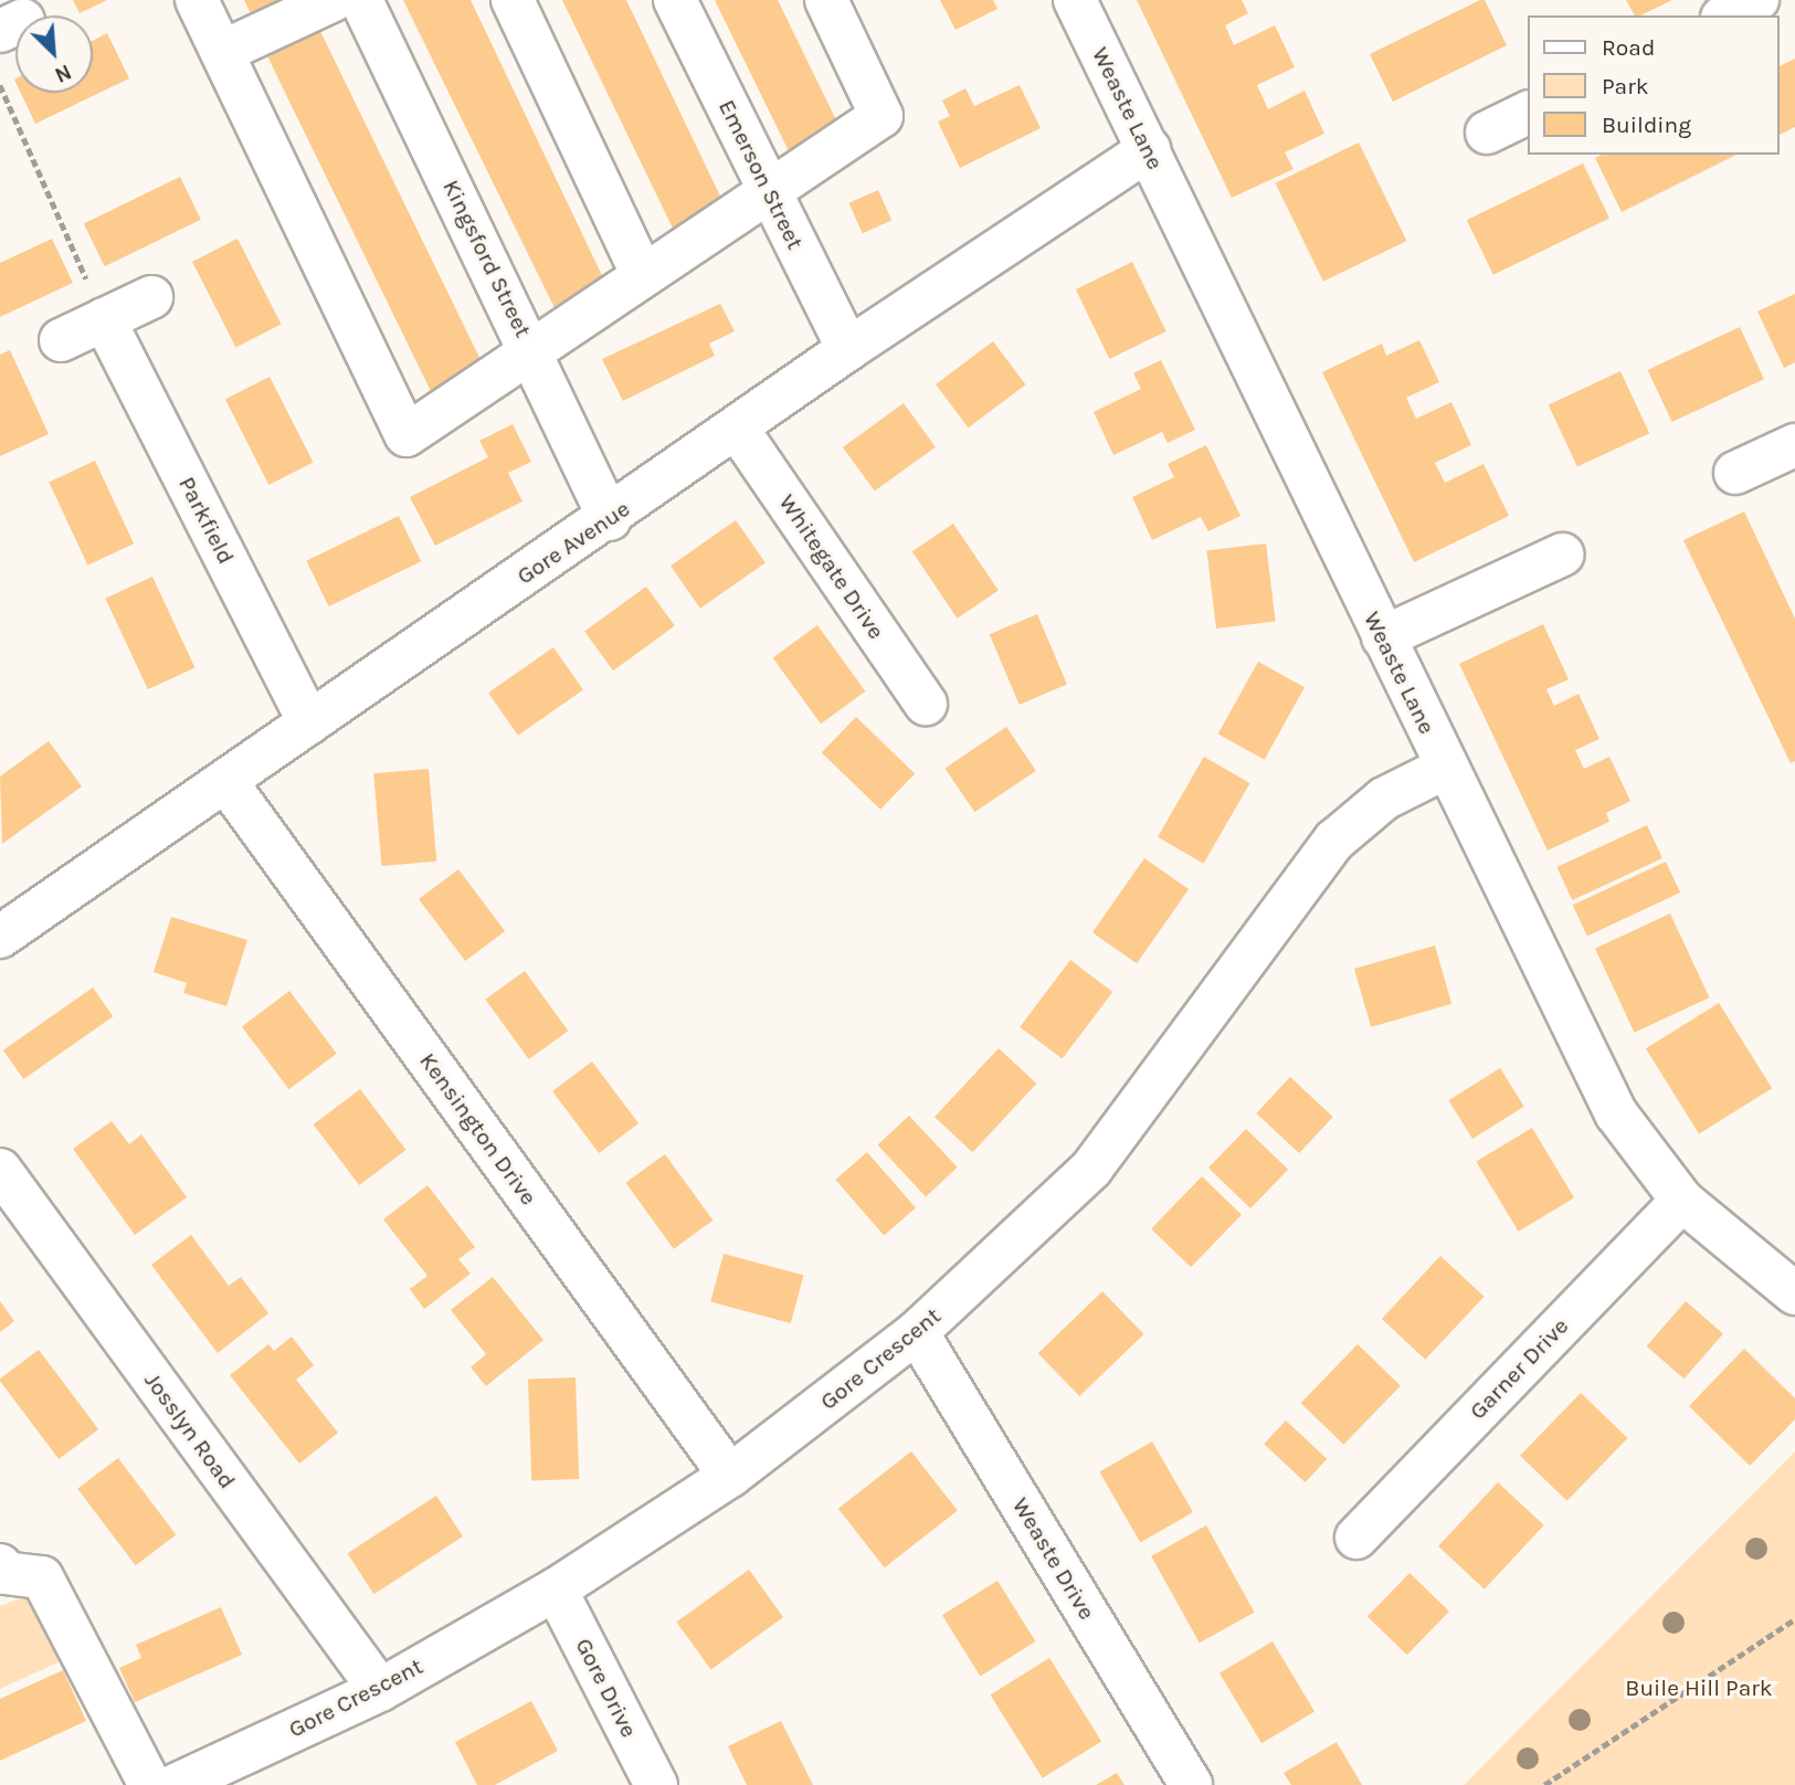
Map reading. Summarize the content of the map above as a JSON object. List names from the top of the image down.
{
  "streets": {
    "street": [
      "Weaste Lane",
      "Emerson Street",
      "Kingsford Street",
      "Parkfield",
      "Gore Avenue",
      "Whitegate Drive",
      "Kensington Drive",
      "Gore Crescent",
      "Garner Drive",
      "Josslyn Road",
      "Weaste Drive",
      "Gore Drive"
    ]
  },
  "crossings": [
    ["Weaste Lane", "Gore Avenue"],
    ["Weaste Lane", "Gore Crescent"],
    ["Weaste Lane", "Garner Drive"],
    ["Emerson Street", "Gore Avenue"],
    ["Kingsford Street", "Gore Avenue"],
    ["Parkfield", "Gore Avenue"],
    ["Gore Avenue", "Whitegate Drive"],
    ["Gore Avenue", "Kensington Drive"],
    ["Kensington Drive", "Gore Crescent"],
    ["Gore Crescent", "Josslyn Road"],
    ["Gore Crescent", "Weaste Drive"],
    ["Gore Crescent", "Gore Drive"]
  ],
  "parks": ["Buile Hill Park"],
  "legend": ["Road", "Park", "Building"],
  "north": "bottom right"
}
